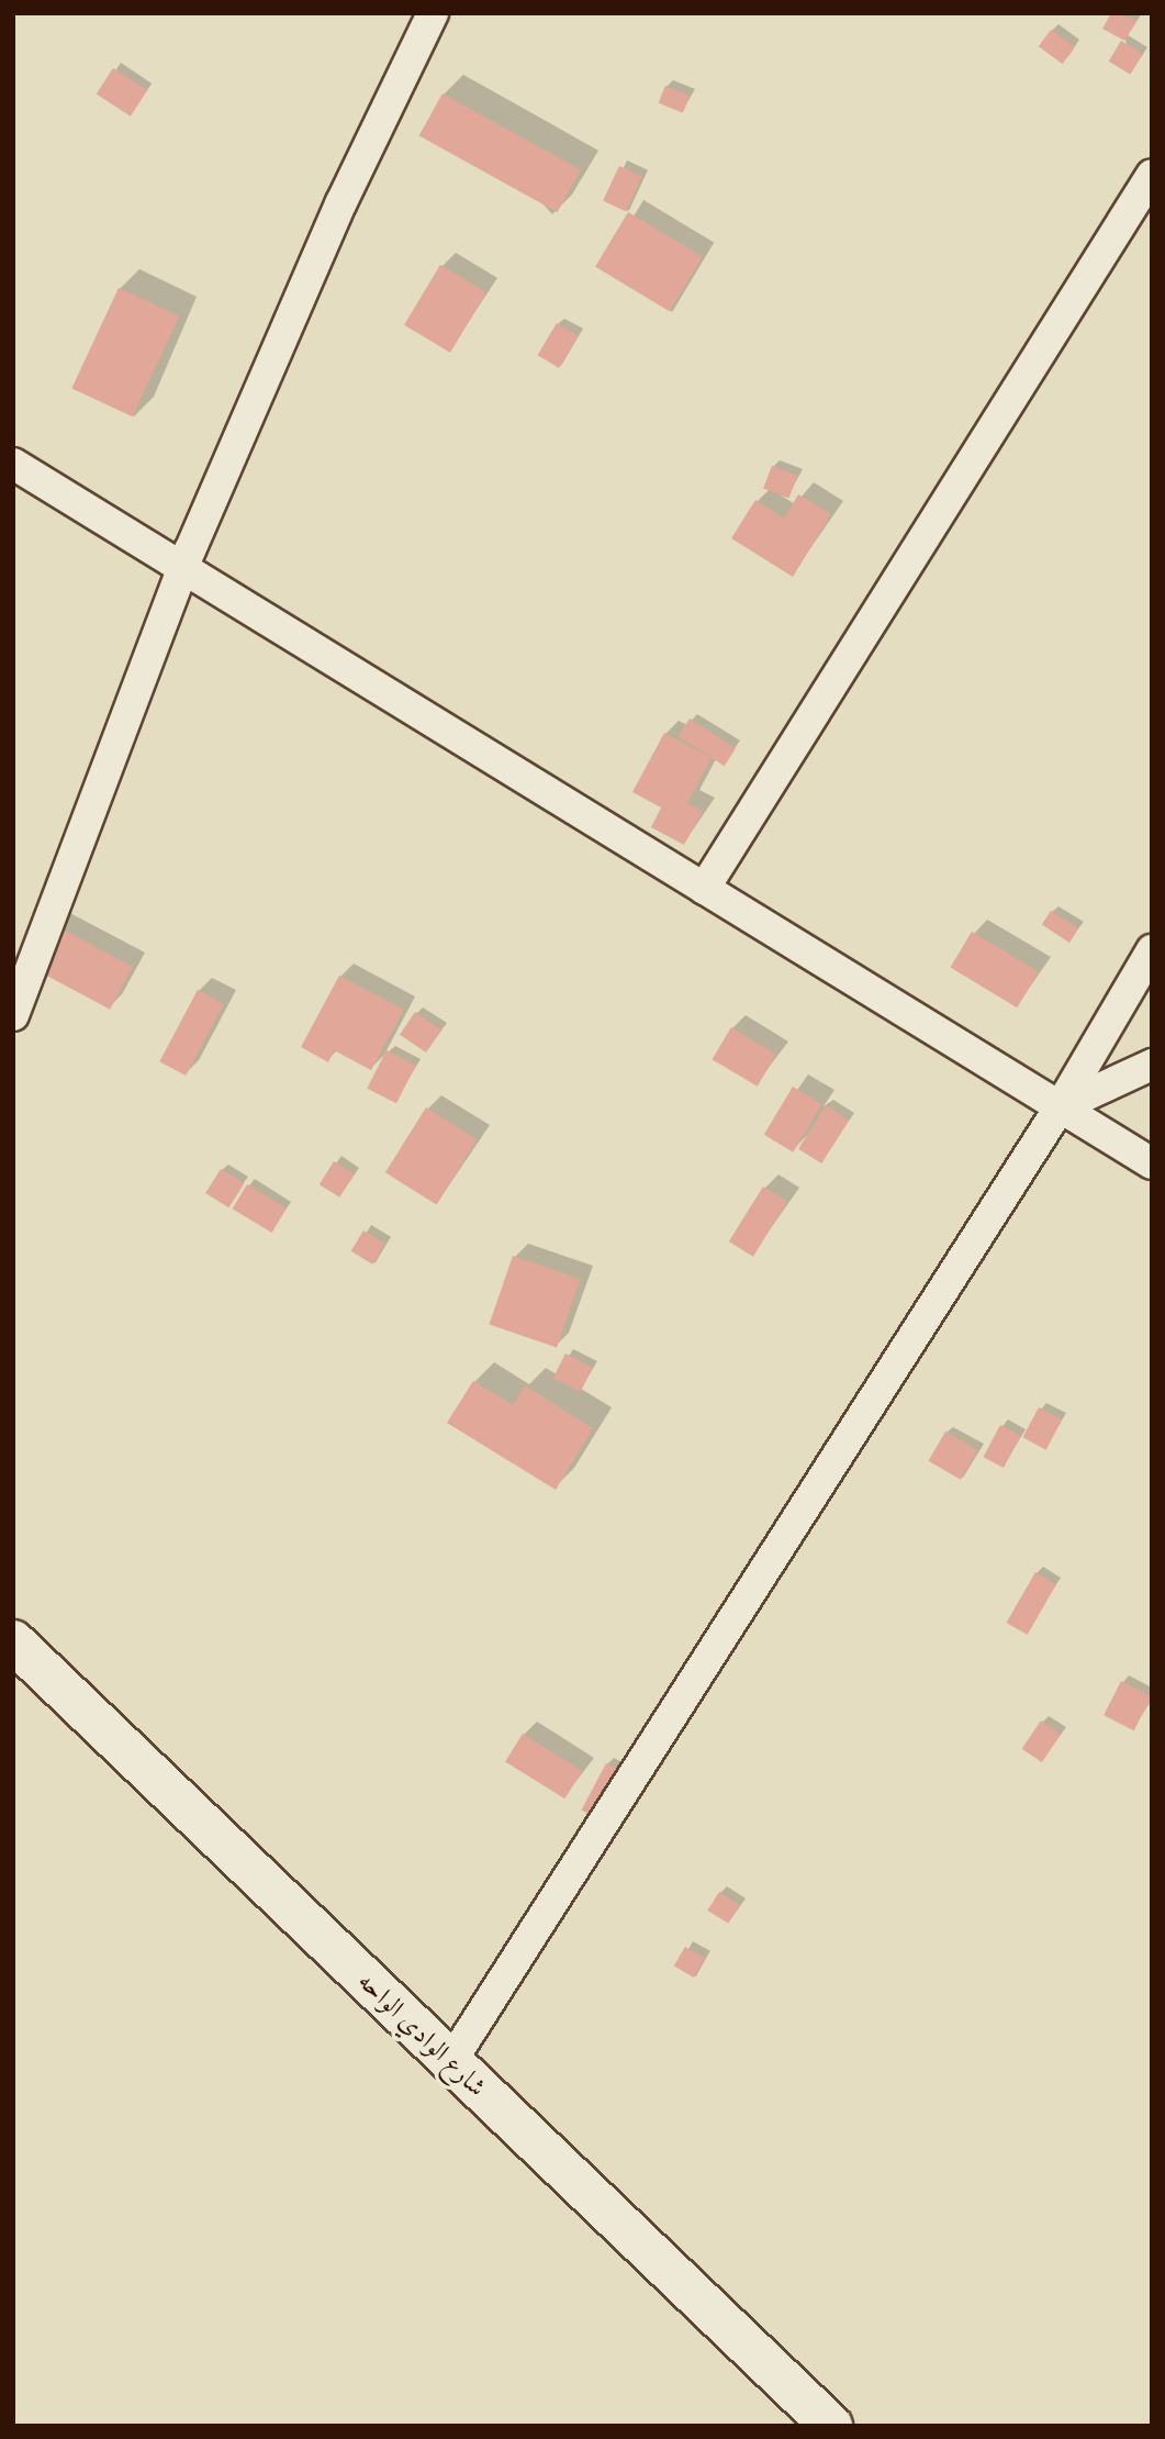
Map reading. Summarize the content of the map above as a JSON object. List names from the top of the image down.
{
  "streets": {
    "main road": ["شارع الوادي الواحه"]
  }
}
